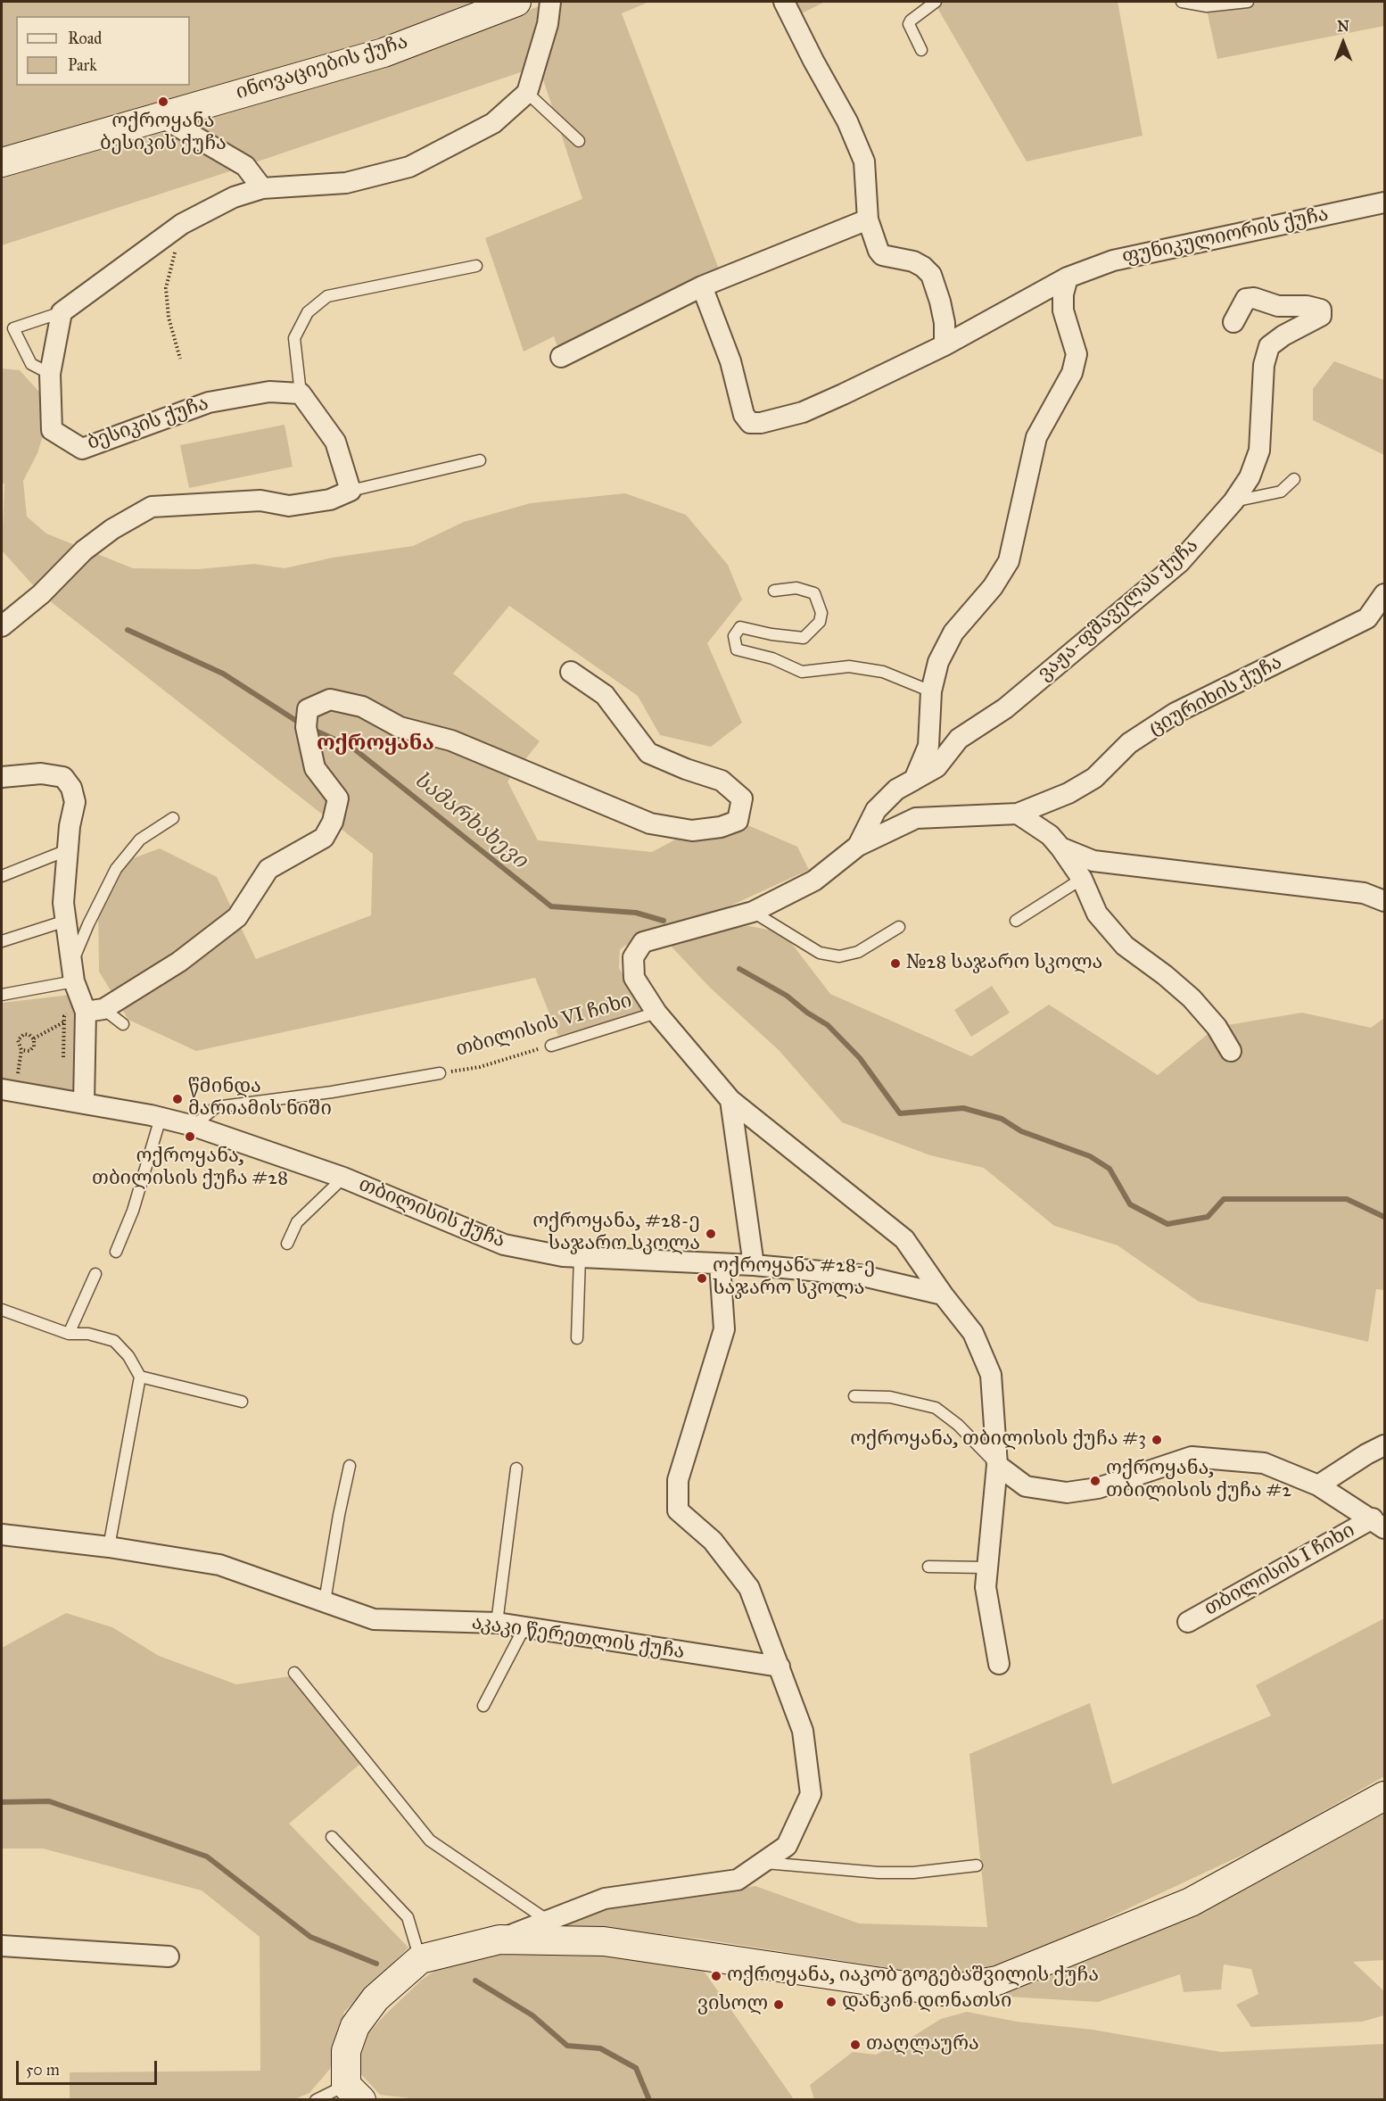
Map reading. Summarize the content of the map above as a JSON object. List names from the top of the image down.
{
  "streets": {
    "main road": ["ინოვაციების ქუჩა"],
    "street": [
      "ფუნიკულიორის ქუჩა",
      "ბესიკის ქუჩა",
      "ვაჟა-ფშაველას ქუჩა",
      "ციურიხის ქუჩა",
      "თბილისის ქუჩა",
      "თბილისის I ჩიხი",
      "აკაკი წერეთლის ქუჩა"
    ],
    "lane": ["თბილისის VI ჩიხი"]
  },
  "crossings": [
    ["ვაჟა-ფშაველას ქუჩა", "ციურიხის ქუჩა"],
    ["თბილისის VI ჩიხი", "თბილისის ქუჩა"]
  ],
  "districts": ["ოქროყანა"],
  "water": ["სამარხახევი"],
  "places": [
    "ოქროყანა ბესიკის ქუჩა",
    "№28 საჯარო სკოლა",
    "წმინდა მარიამის ნიში",
    "ოქროყანა, თბილისის ქუჩა #28",
    "ოქროყანა, #28-ე საჯარო სკოლა",
    "ოქროყანა #28-ე საჯარო სკოლა",
    "ოქროყანა, თბილისის ქუჩა #3",
    "ოქროყანა, თბილისის ქუჩა #2",
    "ოქროყანა, იაკობ გოგებაშვილის ქუჩა",
    "დანკინ დონათსი",
    "ვისოლ",
    "თაღლაურა"
  ],
  "legend": ["Road", "Park"],
  "scale_bar": "50 m",
  "north": "top"
}
